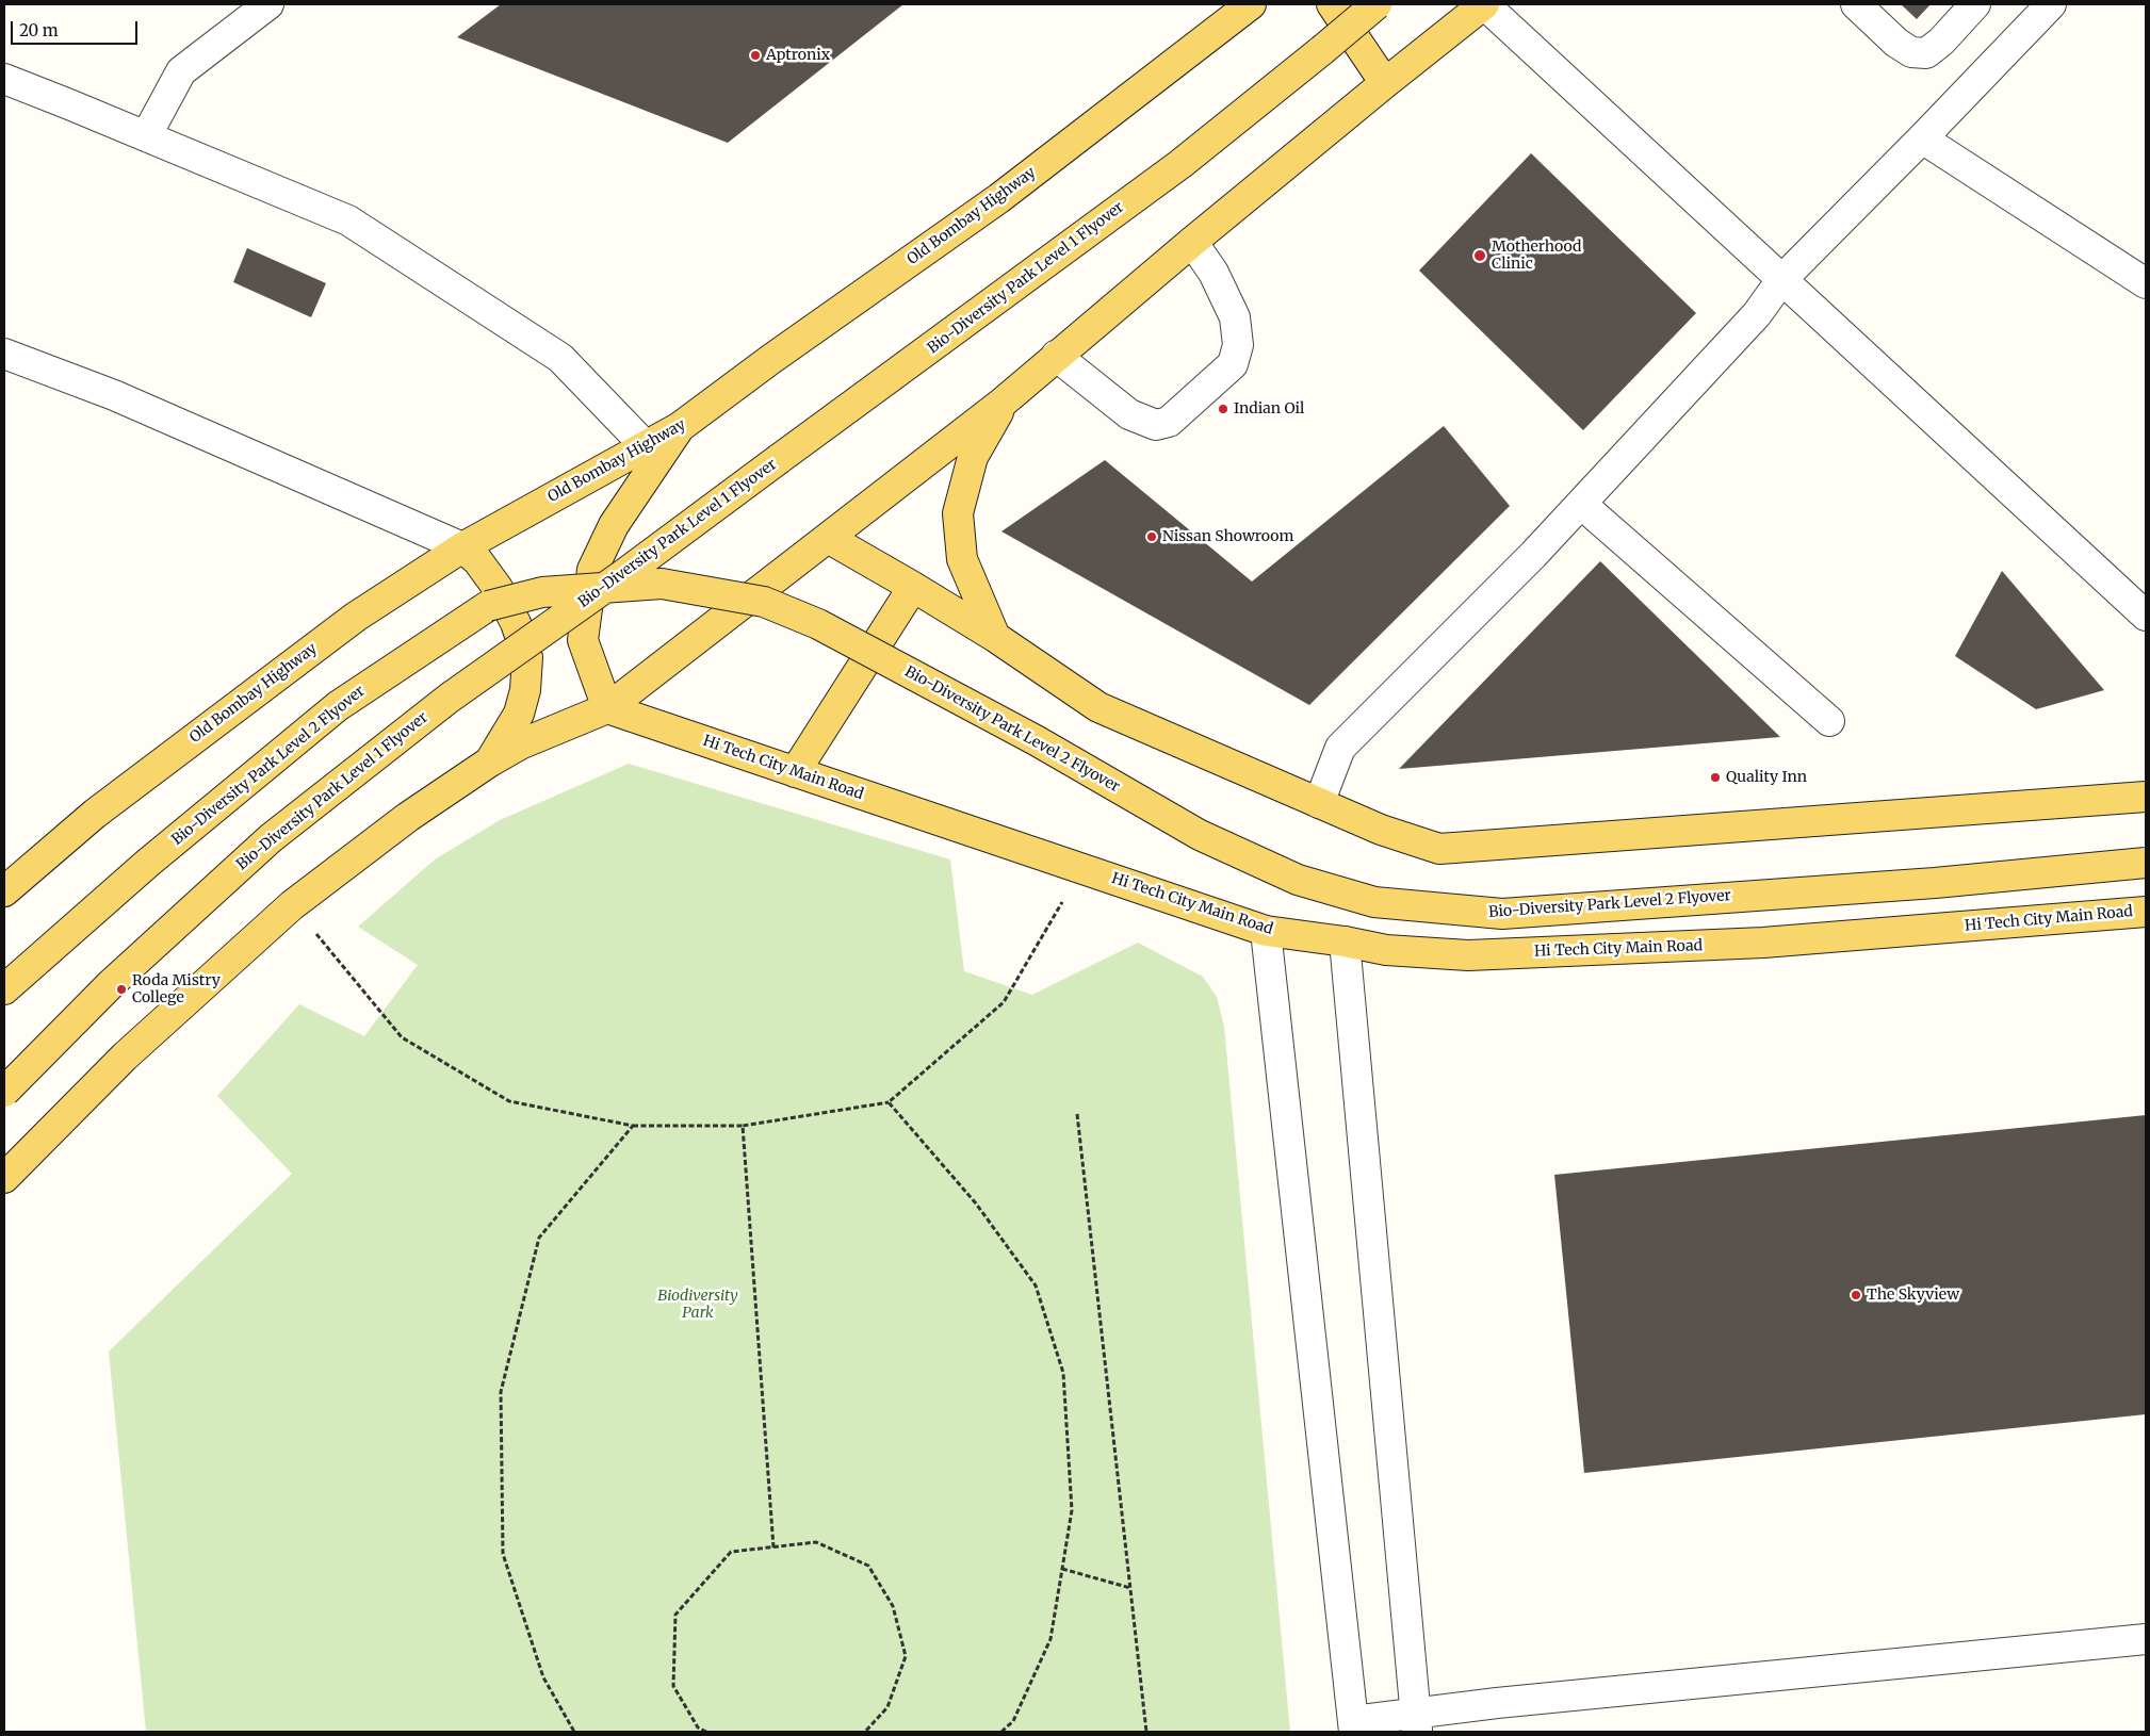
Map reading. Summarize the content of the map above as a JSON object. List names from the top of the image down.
{
  "streets": {
    "main road": [
      "Old Bombay Highway",
      "Bio-Diversity Park Level 1 Flyover",
      "Bio-Diversity Park Level 2 Flyover",
      "Hi Tech City Main Road"
    ]
  },
  "parks": ["Biodiversity Park"],
  "places": [
    "Aptronix",
    "Motherhood Clinic",
    "Indian Oil",
    "Nissan Showroom",
    "Quality Inn",
    "Roda Mistry College",
    "The Skyview"
  ],
  "scale_bar": "20 m"
}
